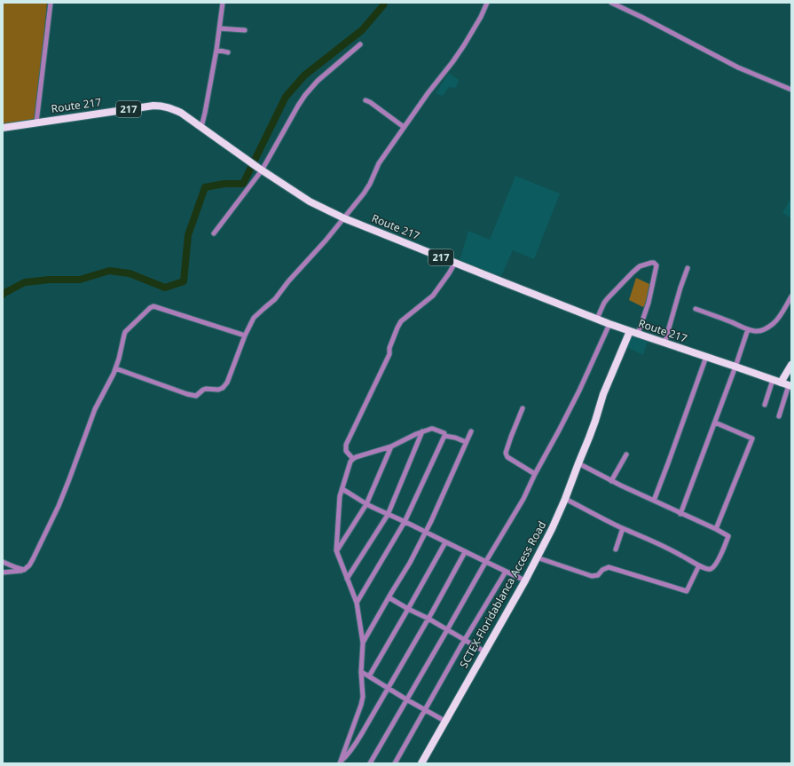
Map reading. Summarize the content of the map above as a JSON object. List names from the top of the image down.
{
  "streets": {
    "main road": ["Route 217", "217", "SCTEX-Floridablanca Access Road"]
  },
  "crossings": [
    ["Route 217", "SCTEX-Floridablanca Access Road"]
  ]
}
